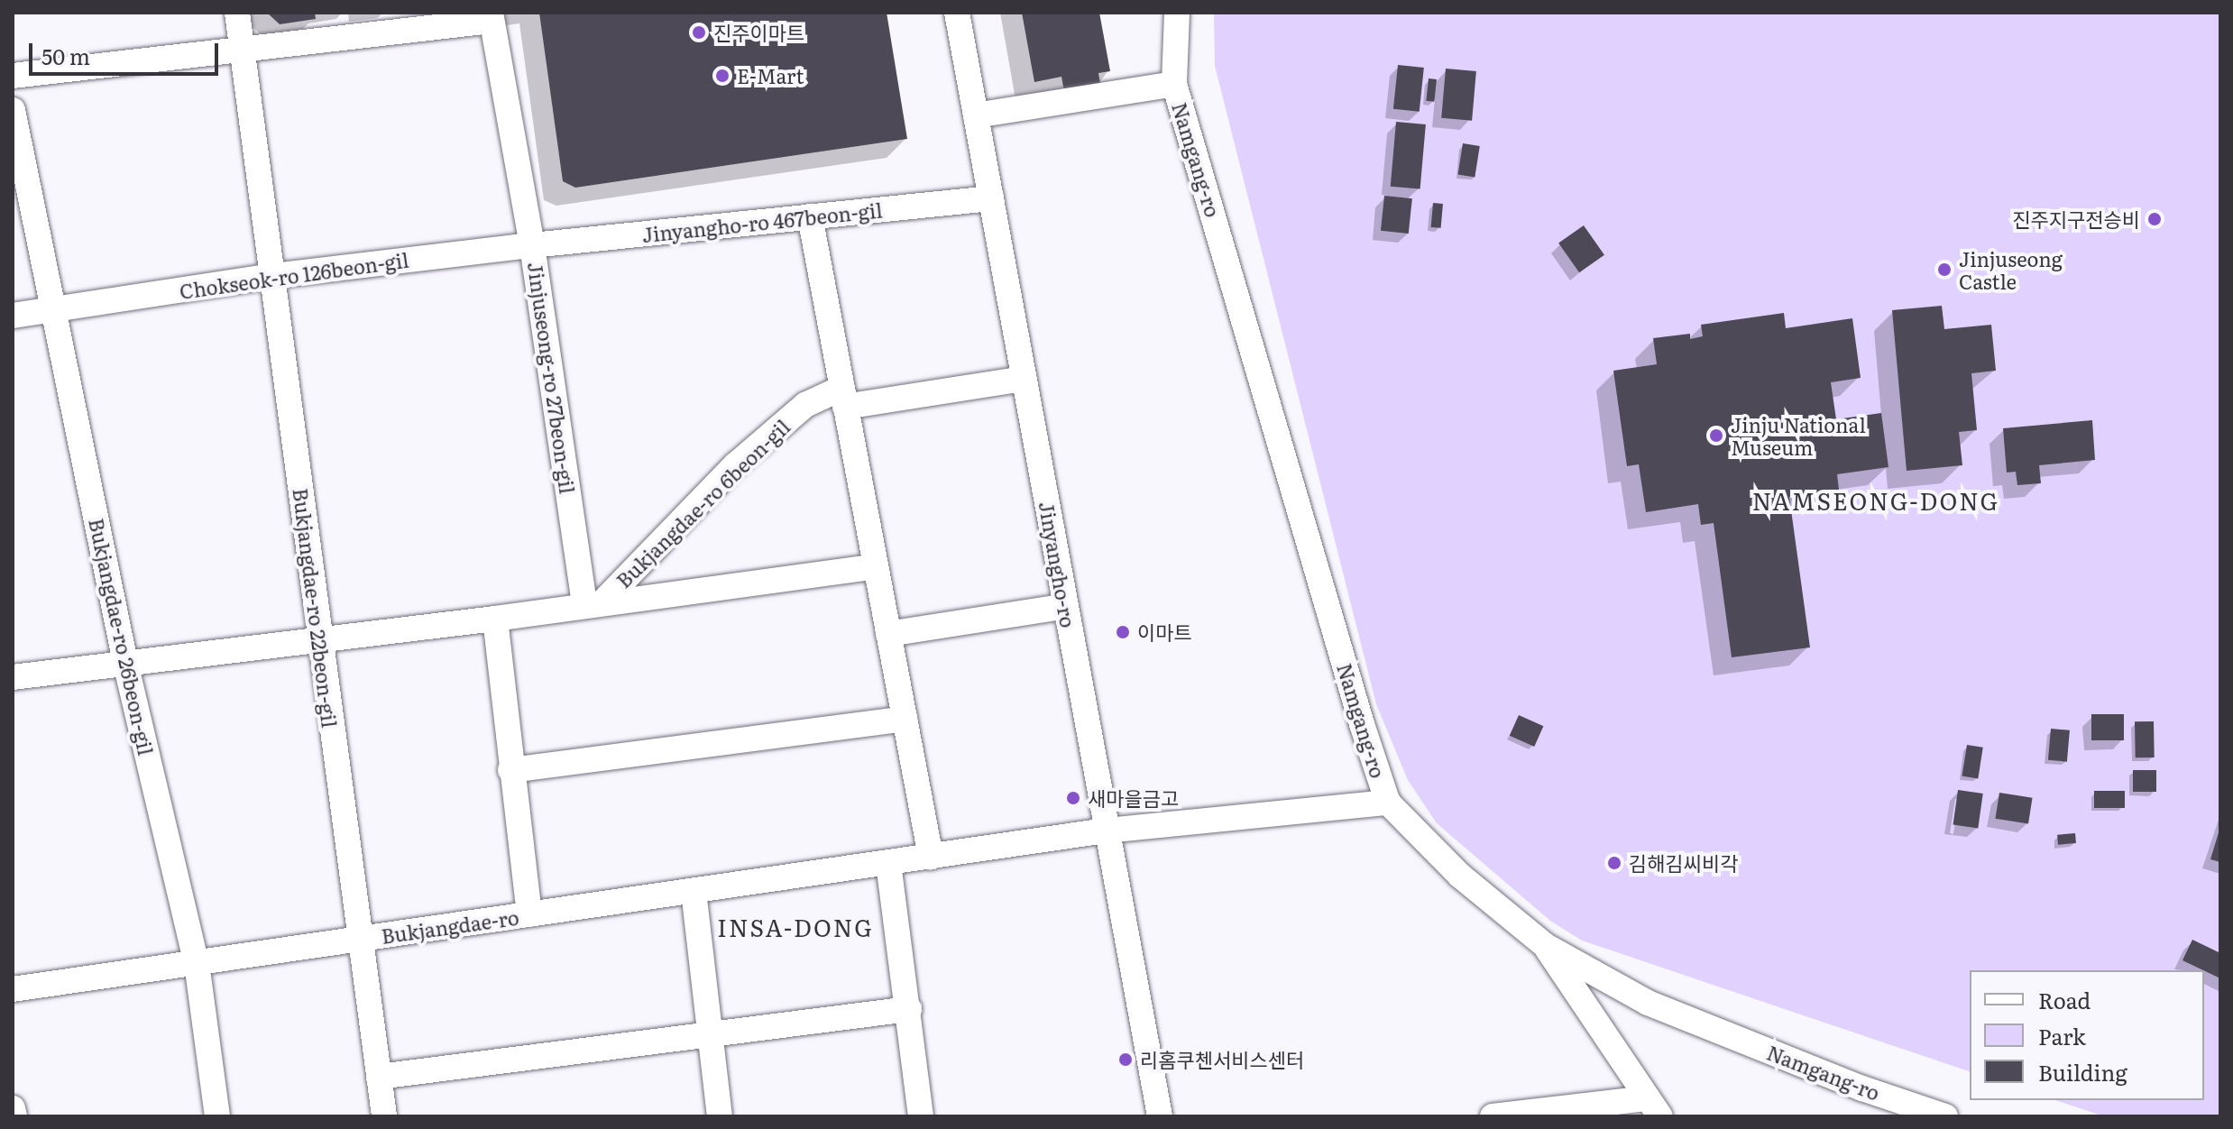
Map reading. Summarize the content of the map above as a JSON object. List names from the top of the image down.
{
  "streets": {
    "street": [
      "Namgang-ro",
      "Jinyangho-ro 467beon-gil",
      "Chokseok-ro 126beon-gil",
      "Jinjuseong-ro 27beon-gil",
      "Bukjangdae-ro 6beon-gil",
      "Jinyangho-ro",
      "Bukjangdae-ro 22beon-gil",
      "Bukjangdae-ro 26beon-gil",
      "Bukjangdae-ro"
    ]
  },
  "crossings": [
    ["Namgang-ro", "Bukjangdae-ro"],
    ["Jinyangho-ro 467beon-gil", "Chokseok-ro 126beon-gil"],
    ["Jinyangho-ro 467beon-gil", "Jinjuseong-ro 27beon-gil"],
    ["Jinyangho-ro 467beon-gil", "Jinyangho-ro"],
    ["Chokseok-ro 126beon-gil", "Jinjuseong-ro 27beon-gil"],
    ["Chokseok-ro 126beon-gil", "Bukjangdae-ro 22beon-gil"],
    ["Chokseok-ro 126beon-gil", "Bukjangdae-ro 26beon-gil"],
    ["Jinjuseong-ro 27beon-gil", "Bukjangdae-ro 6beon-gil"],
    ["Bukjangdae-ro 6beon-gil", "Jinyangho-ro"],
    ["Jinyangho-ro", "Bukjangdae-ro"],
    ["Bukjangdae-ro 22beon-gil", "Bukjangdae-ro"],
    ["Bukjangdae-ro 26beon-gil", "Bukjangdae-ro"]
  ],
  "districts": ["NAMSEONG-DONG", "INSA-DONG"],
  "places": [
    "진주이마트",
    "E-Mart",
    "진주지구전승비",
    "Jinjuseong Castle",
    "Jinju National Museum",
    "이마트",
    "새마을금고",
    "김해김씨비각",
    "리홈쿠첸서비스센터"
  ],
  "legend": ["Road", "Park", "Building"],
  "scale_bar": "50 m"
}
